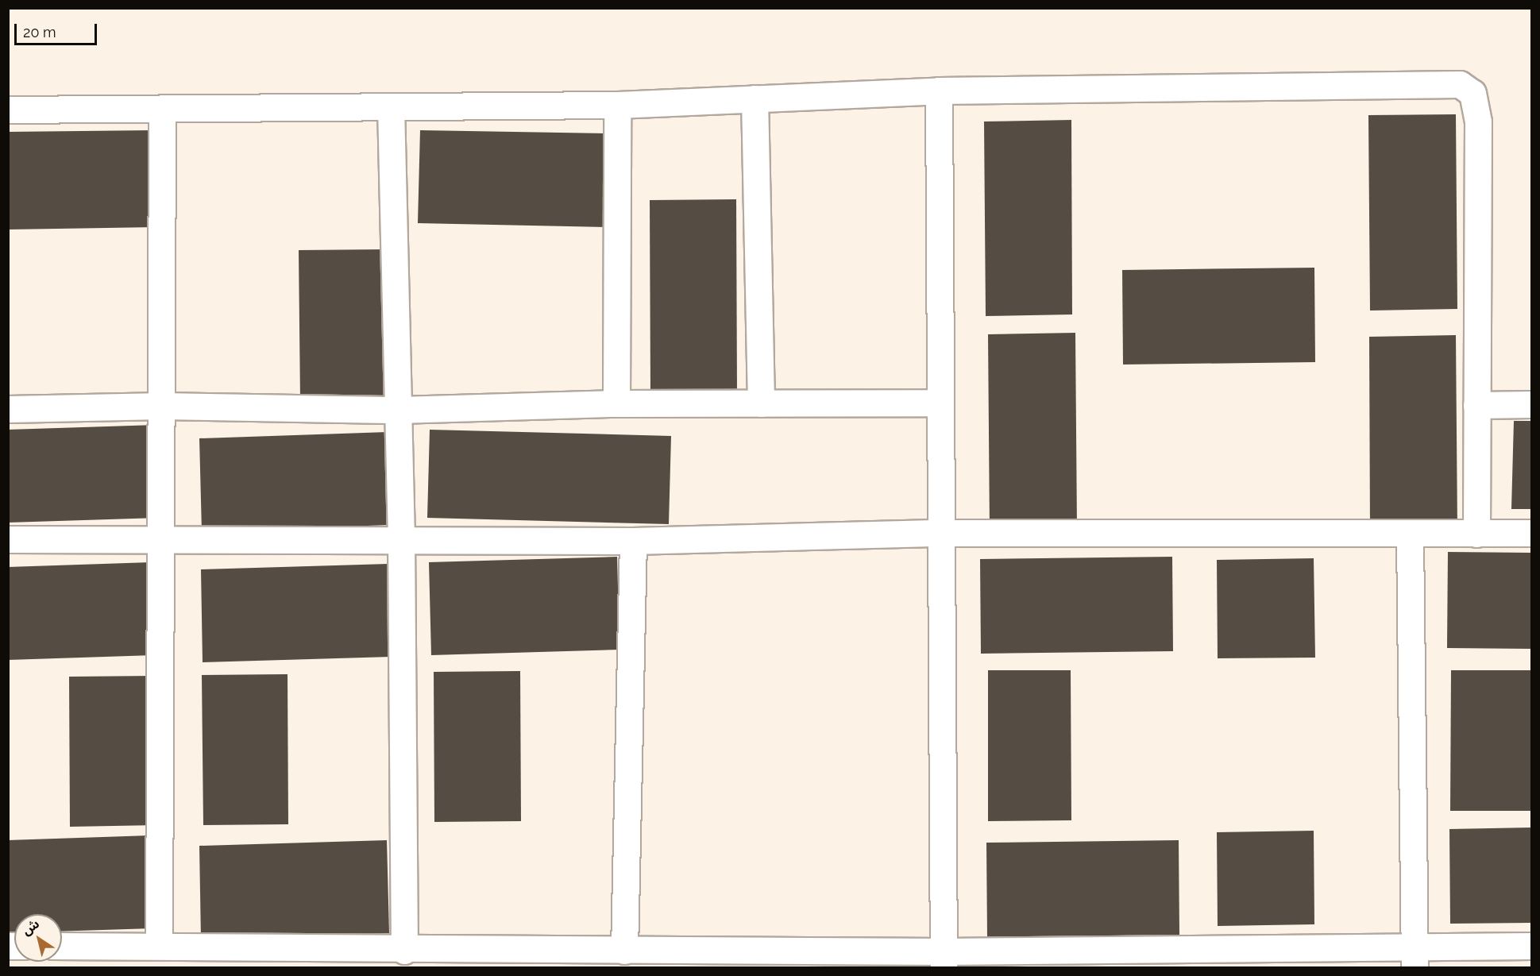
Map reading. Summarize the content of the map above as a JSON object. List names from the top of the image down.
{
  "scale_bar": "20 m",
  "north": "top left"
}
